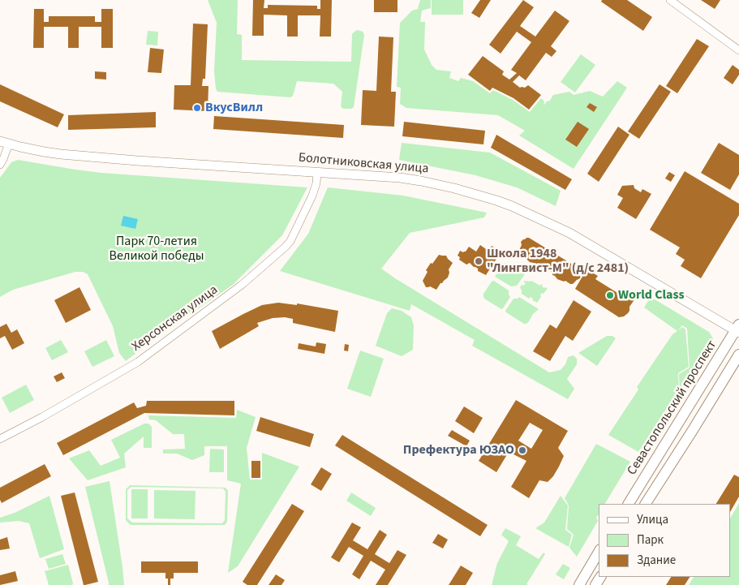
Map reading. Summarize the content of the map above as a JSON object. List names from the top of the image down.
{
  "streets": {
    "main road": ["Севастопольский проспект"],
    "street": ["Болотниковская улица", "Херсонская улица"]
  },
  "crossings": [
    ["Болотниковская улица", "Херсонская улица"],
    ["Болотниковская улица", "Севастопольский проспект"]
  ],
  "parks": ["Парк 70-летия Великой победы"],
  "places": [
    "ВкусВилл",
    "Школа 1948 \"Лингвист-М\" (д/с 2481)",
    "World Class",
    "Префектура ЮЗАО"
  ],
  "legend": ["Улица", "Парк", "Здание"]
}
